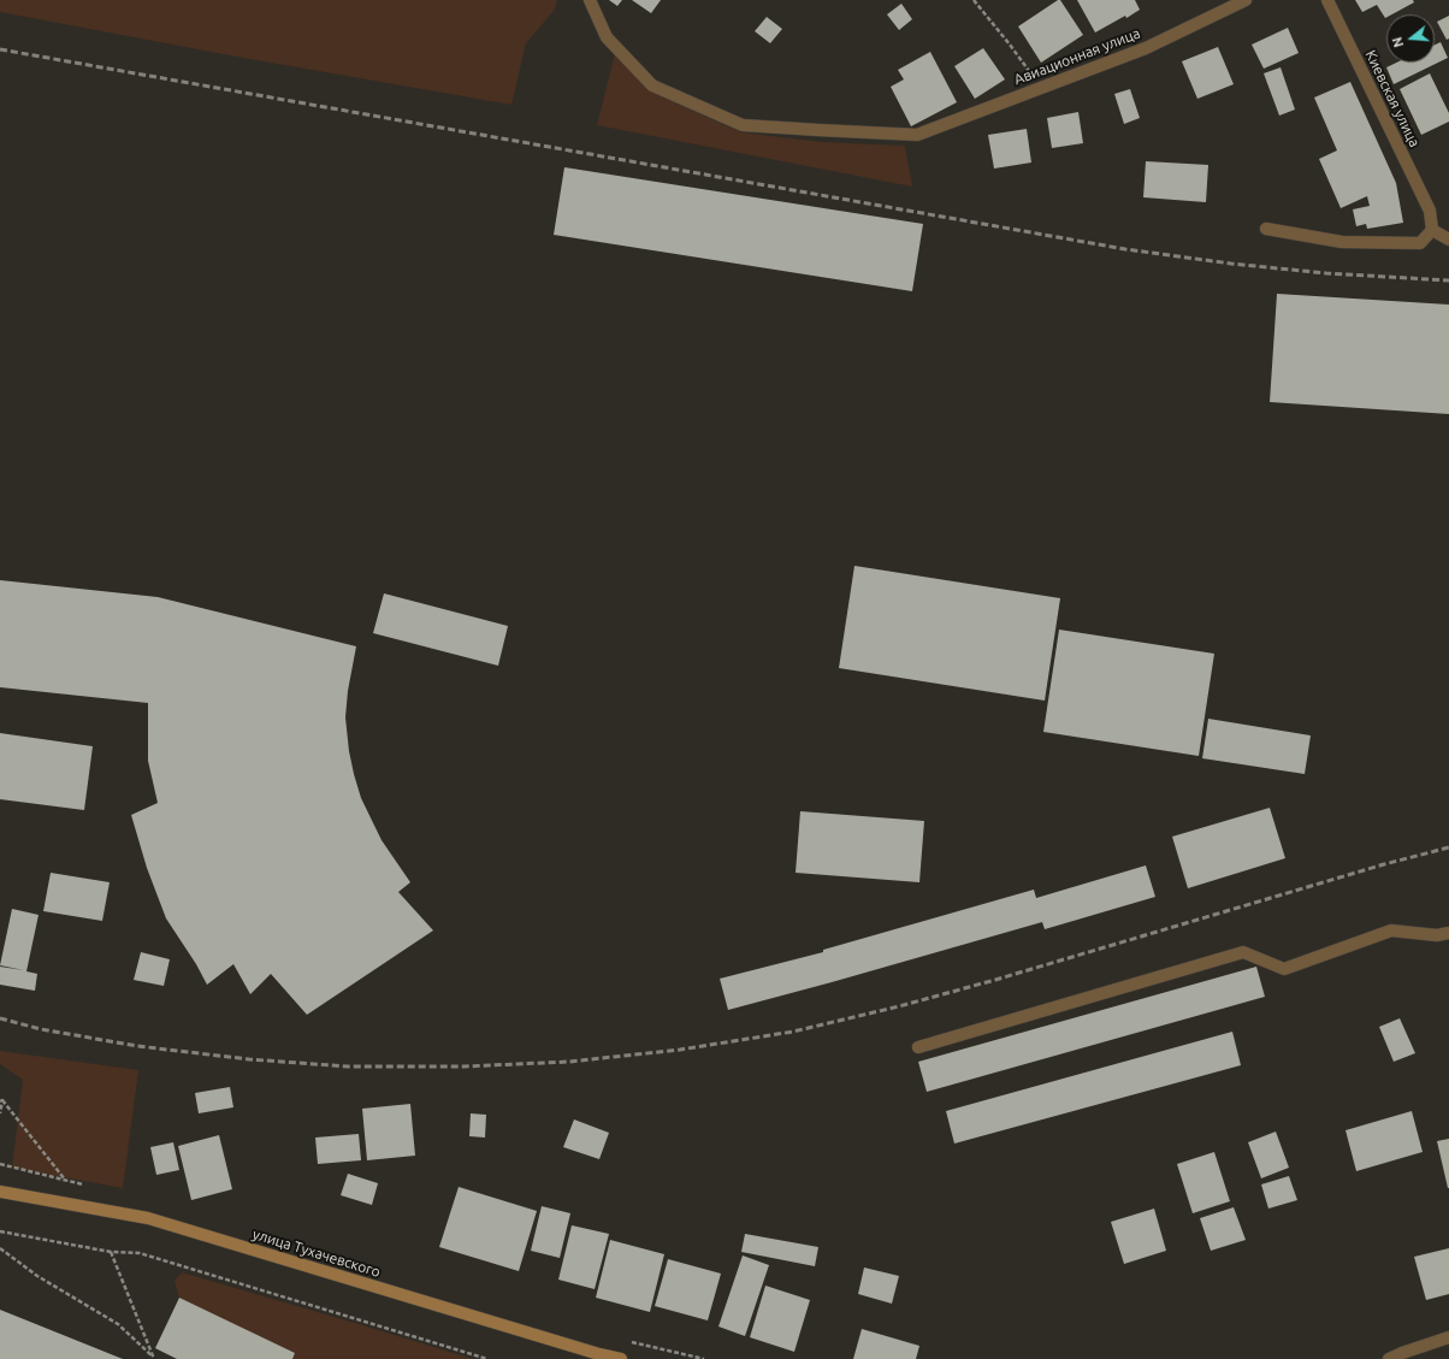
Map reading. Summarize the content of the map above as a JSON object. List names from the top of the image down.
{
  "streets": {
    "main road": ["улица Тухачевского"],
    "street": ["Авиационная улица", "Киевская улица"]
  },
  "north": "left"
}
